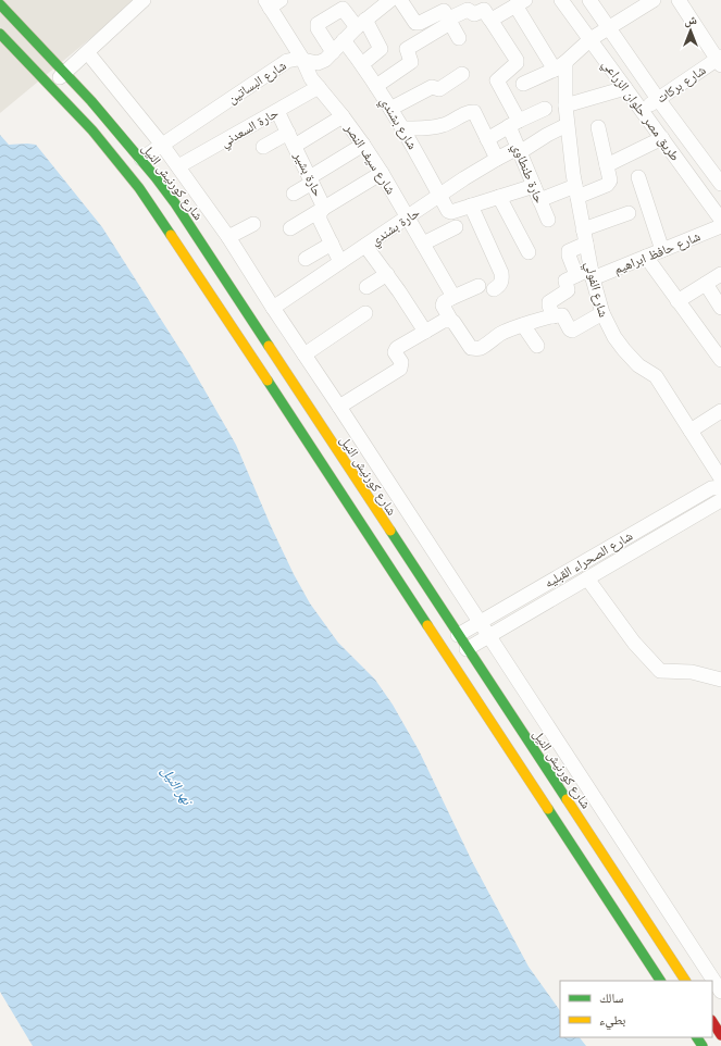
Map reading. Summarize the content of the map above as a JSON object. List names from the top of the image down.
{
  "streets": {
    "highway": ["شارع كورنيش النيل"],
    "street": [
      "شارع البساتين",
      "شارع بركات",
      "طريق مصر حلوان الزراعي",
      "شارع بشندي",
      "حارة السعدني",
      "شارع سيف النصر",
      "حارة طنطاوي",
      "حارة بشير",
      "حارة بشندي",
      "شارع حافظ ابراهيم",
      "شارع الفولي",
      "شارع الصحراء القبليه"
    ]
  },
  "crossings": [
    ["شارع البساتين", "شارع بشندي"],
    ["شارع البساتين", "شارع سيف النصر"],
    ["شارع البساتين", "شارع كورنيش النيل"],
    ["شارع بركات", "طريق مصر حلوان الزراعي"],
    ["شارع بشندي", "حارة بشندي"],
    ["حارة السعدني", "شارع سيف النصر"],
    ["حارة السعدني", "حارة بشير"],
    ["شارع سيف النصر", "حارة بشندي"],
    ["حارة طنطاوي", "حارة بشندي"],
    ["حارة بشير", "حارة بشندي"],
    ["شارع كورنيش النيل", "شارع الصحراء القبليه"],
    ["حارة بشندي", "شارع الفولي"],
    ["شارع حافظ ابراهيم", "شارع الفولي"]
  ],
  "water": ["نهر النيل"],
  "legend": ["سالك", "بطيء"],
  "north": "top"
}
